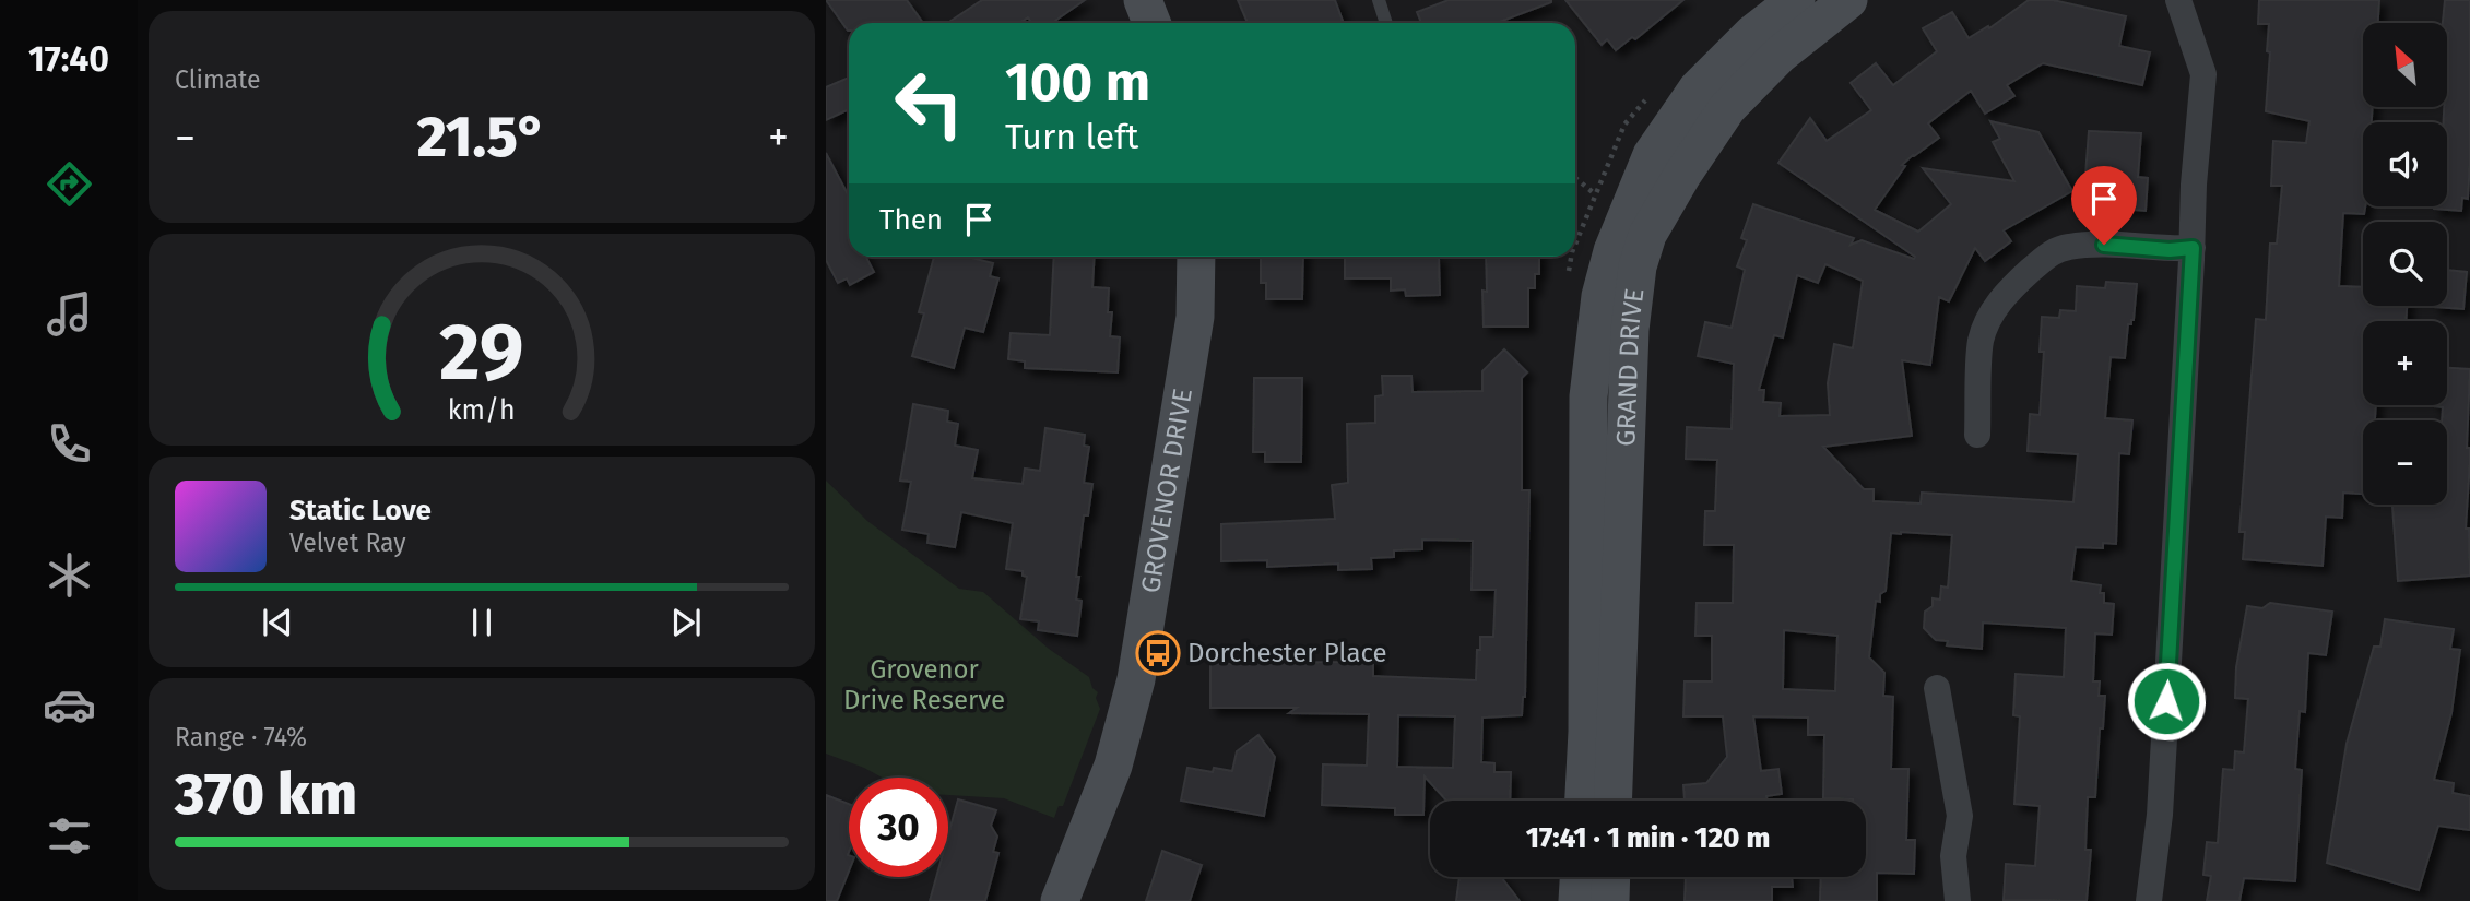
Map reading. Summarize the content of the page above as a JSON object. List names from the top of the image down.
{
  "streets": {
    "main road": ["GRAND DRIVE", "GROVENOR DRIVE"]
  },
  "parks": ["Grovenor Drive Reserve"],
  "places": {
    "bus stop": ["Dorchester Place"]
  },
  "north": "top left",
  "page": {
    "tabs": "17:40",
    "tile": [
      "Climate",
      ["Range · 74%", "370 km"]
    ],
    "map_buttons": ["+", "−"],
    "turn": ["100 m", "Turn left"],
    "heat": ["−", "21.5°", "+"],
    "then": "Then",
    "song": ["Static Love", "Velvet Ray"],
    "limit": "30",
    "trip": "17:41 · 1 min · 120 m",
    "gauge": ["29", "km/h"]
  }
}
